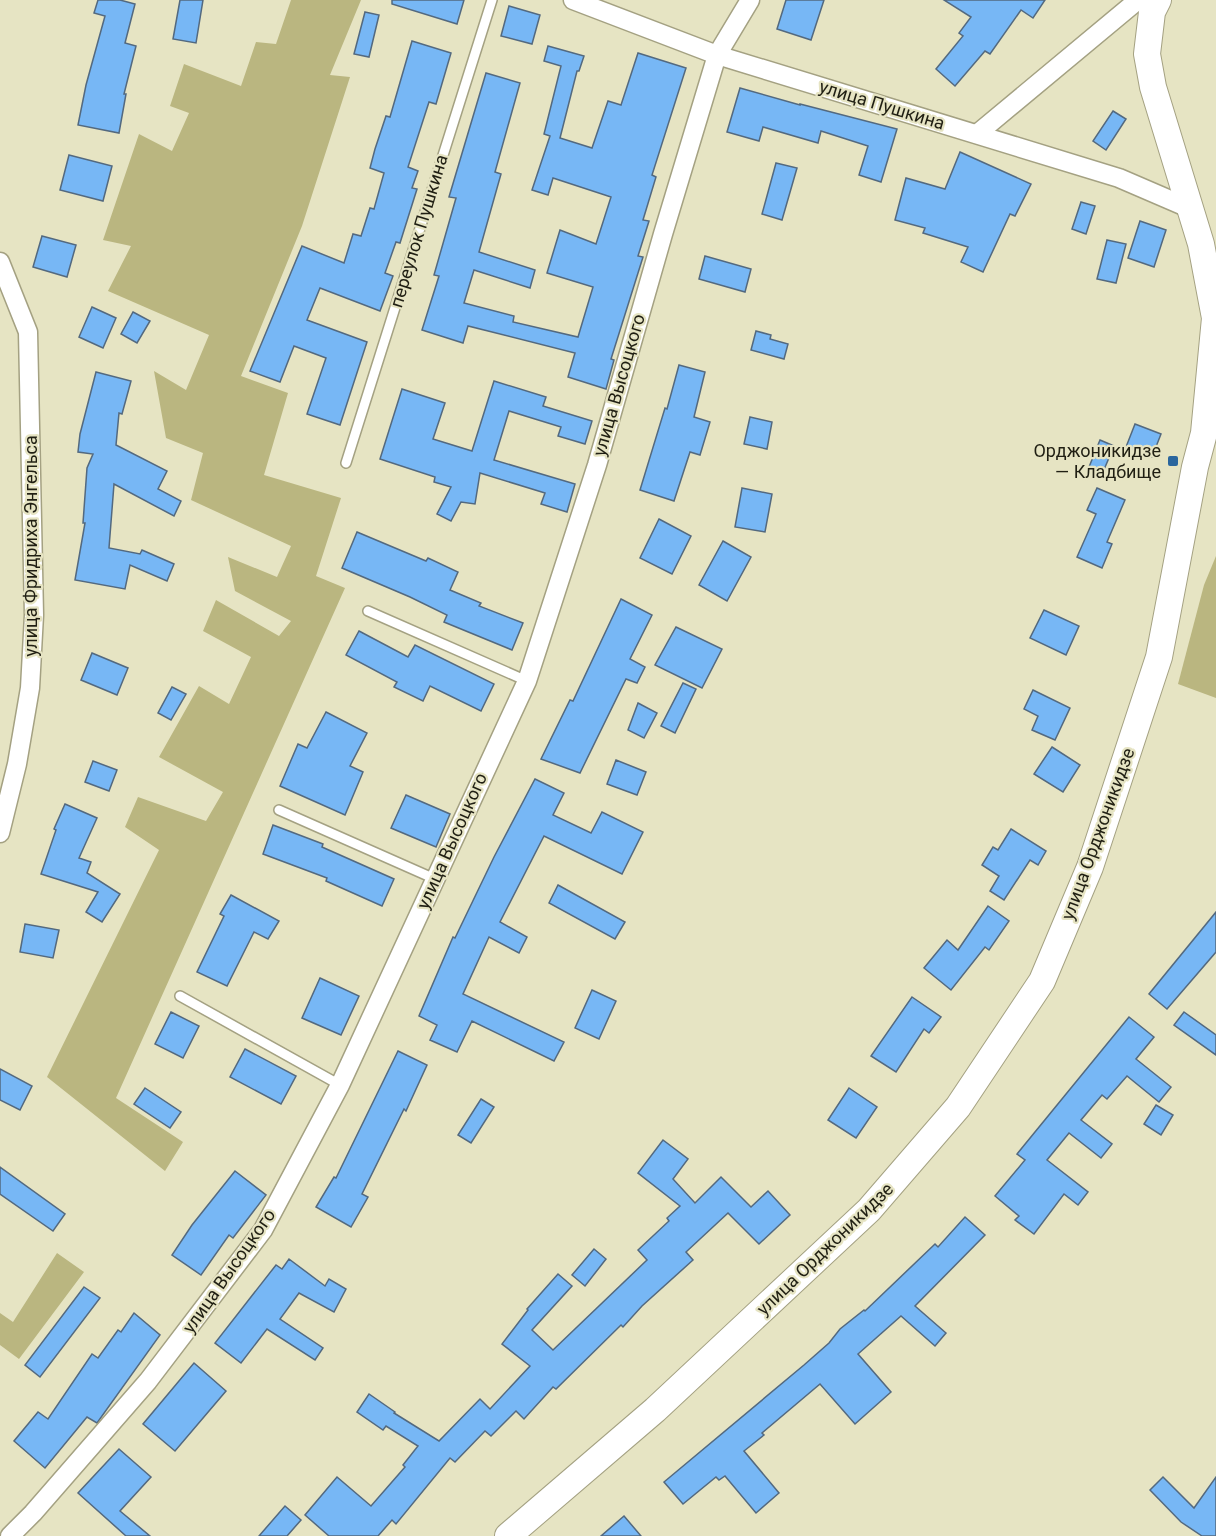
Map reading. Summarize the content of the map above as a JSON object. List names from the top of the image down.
{
  "streets": {
    "main road": ["улица Орджоникидзе"],
    "street": ["улица Пушкина", "улица Высоцкого", "улица Фридриха Энгельса"],
    "lane": ["переулок Пушкина"]
  },
  "crossings": [
    ["улица Пушкина", "улица Высоцкого"],
    ["улица Пушкина", "улица Орджоникидзе"]
  ],
  "places": {
    "transit": ["Орджоникидзе — Кладбище"]
  }
}
